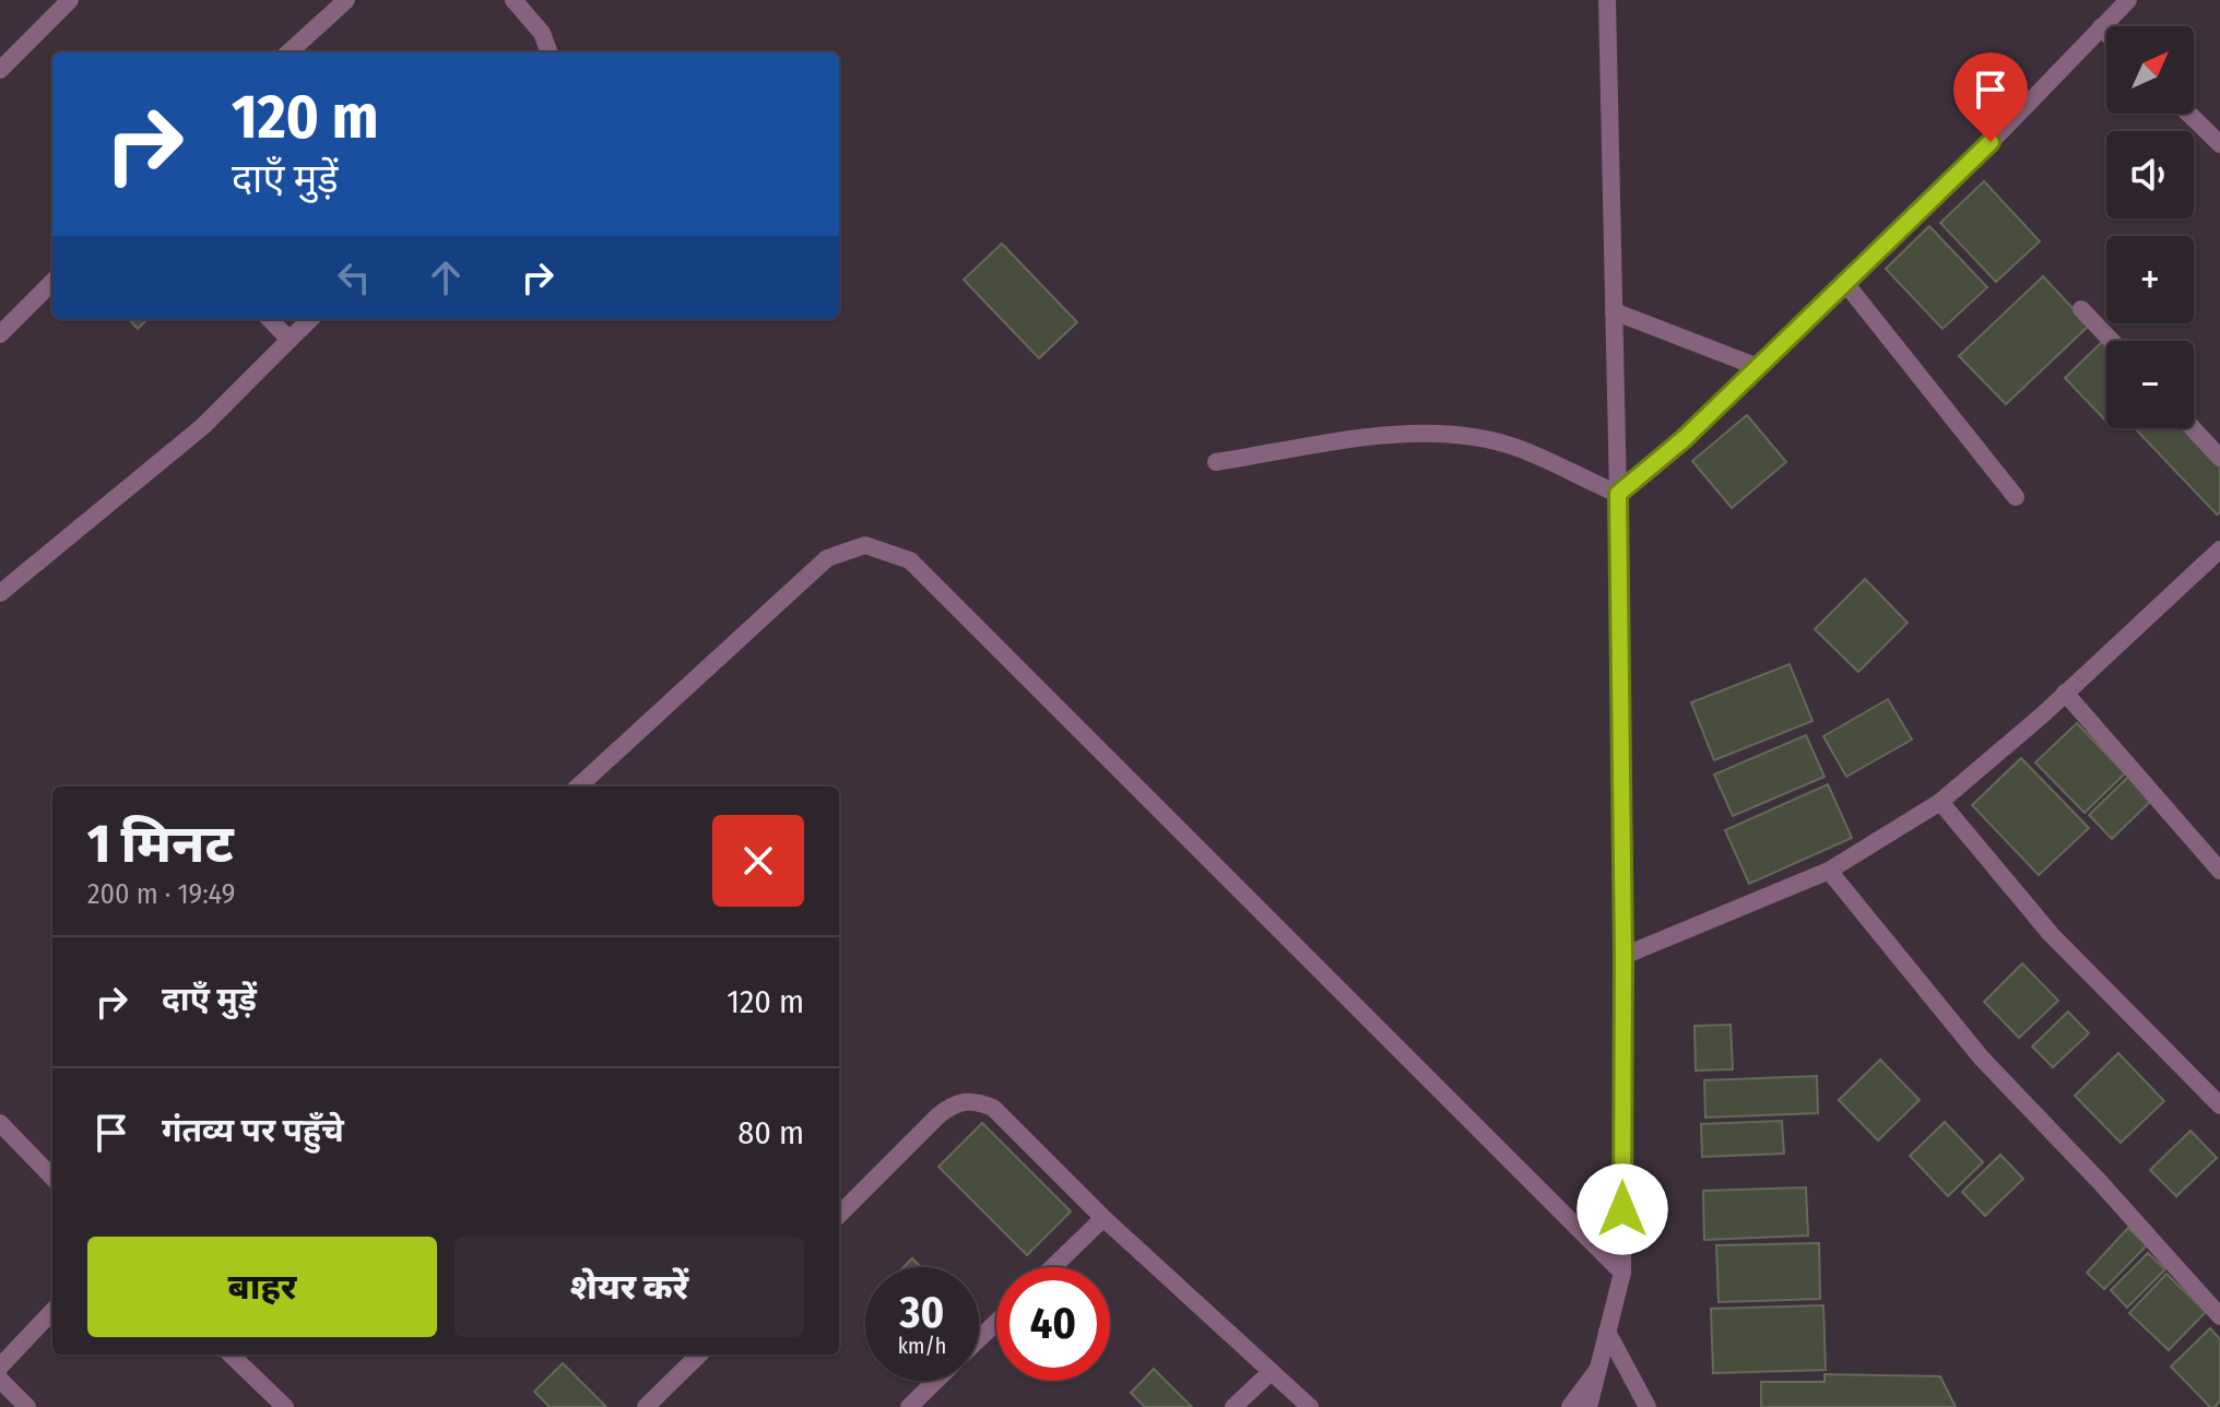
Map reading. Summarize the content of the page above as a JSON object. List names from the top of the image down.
{
  "north": "top right",
  "page": {
    "map_buttons": ["+", "−"],
    "turn": ["120 m", "दाएँ मुड़ें"],
    "heading": ["1 मिनट", "200 m · 19:49"],
    "list": [
      {
        "name": "दाएँ मुड़ें",
        "value": "120 m"
      },
      {
        "name": "गंतव्य पर पहुँचे",
        "value": "80 m"
      }
    ],
    "buttons": ["बाहर", "शेयर करें"],
    "speed": "30 km/h",
    "limit": "40"
  }
}
